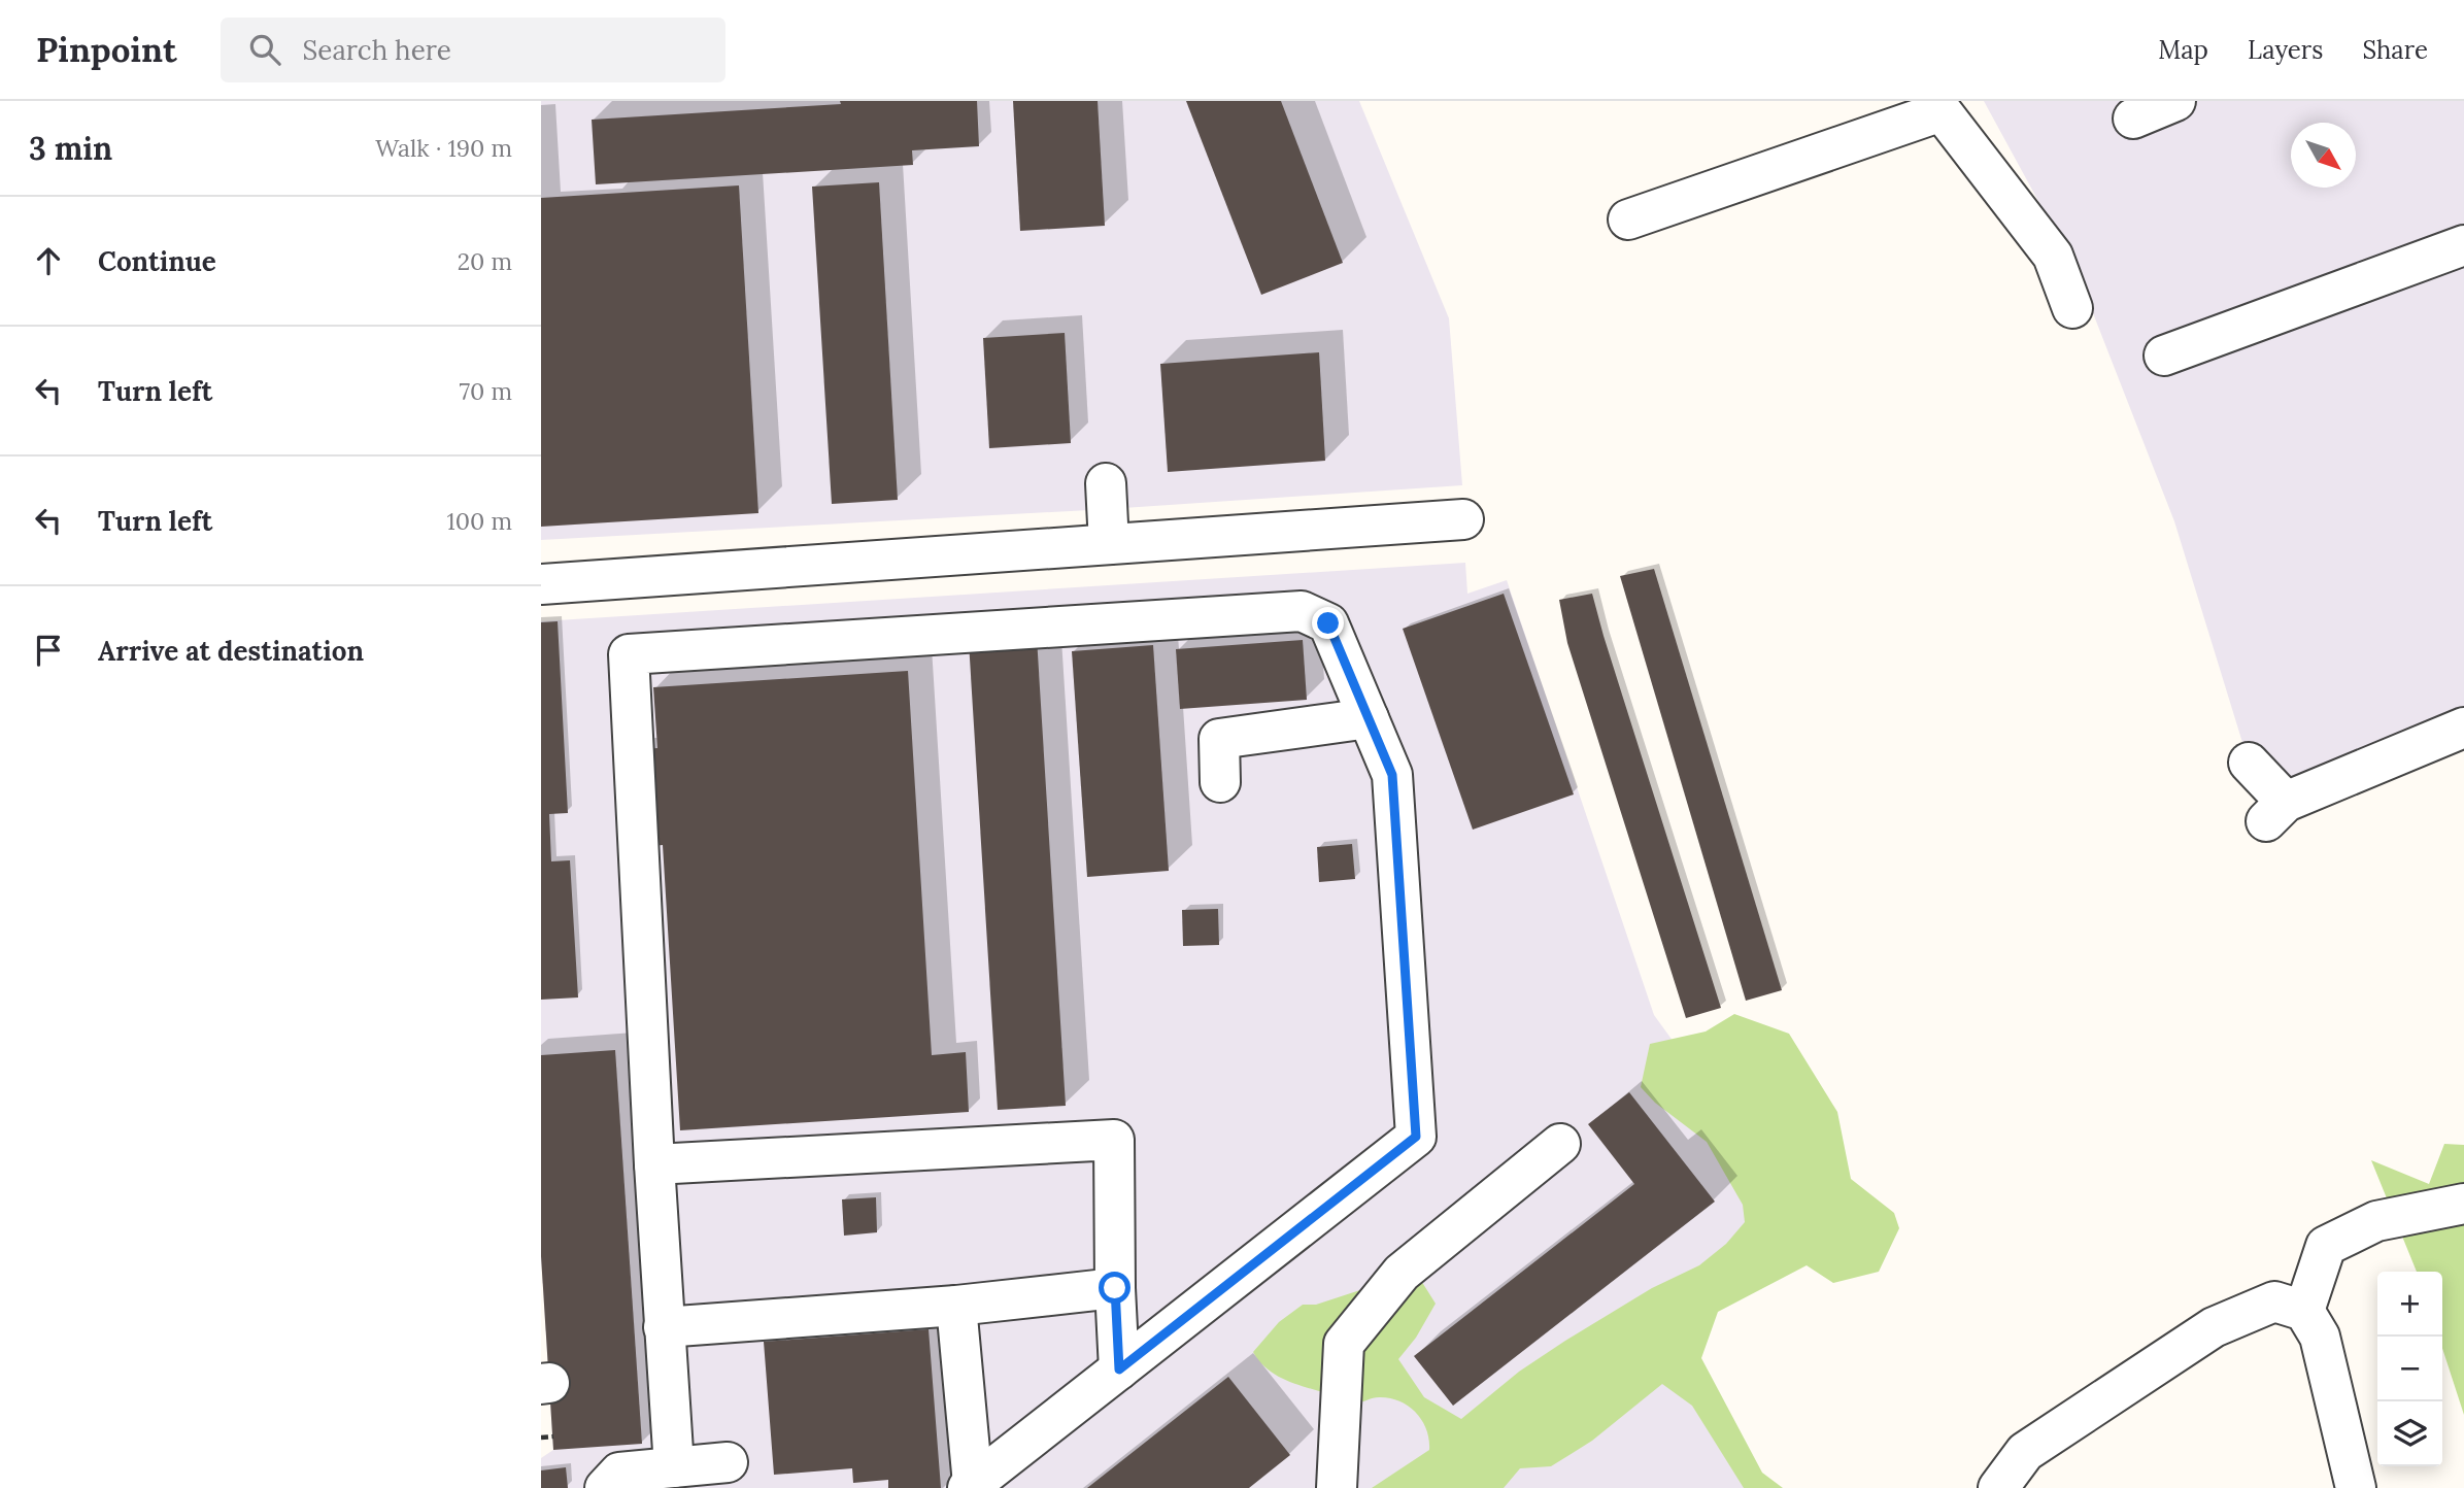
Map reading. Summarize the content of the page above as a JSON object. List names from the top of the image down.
{
  "north": "bottom right",
  "page": {
    "header": "Pinpoint",
    "search": "Search here",
    "nav": ["Map", "Layers", "Share"],
    "heading": ["3 min", "Walk · 190 m"],
    "list": [
      ["Continue", "20 m"],
      ["Turn left", "70 m"],
      ["Turn left", "100 m"],
      "Arrive at destination"
    ],
    "map_buttons": ["+", "−"]
  }
}
